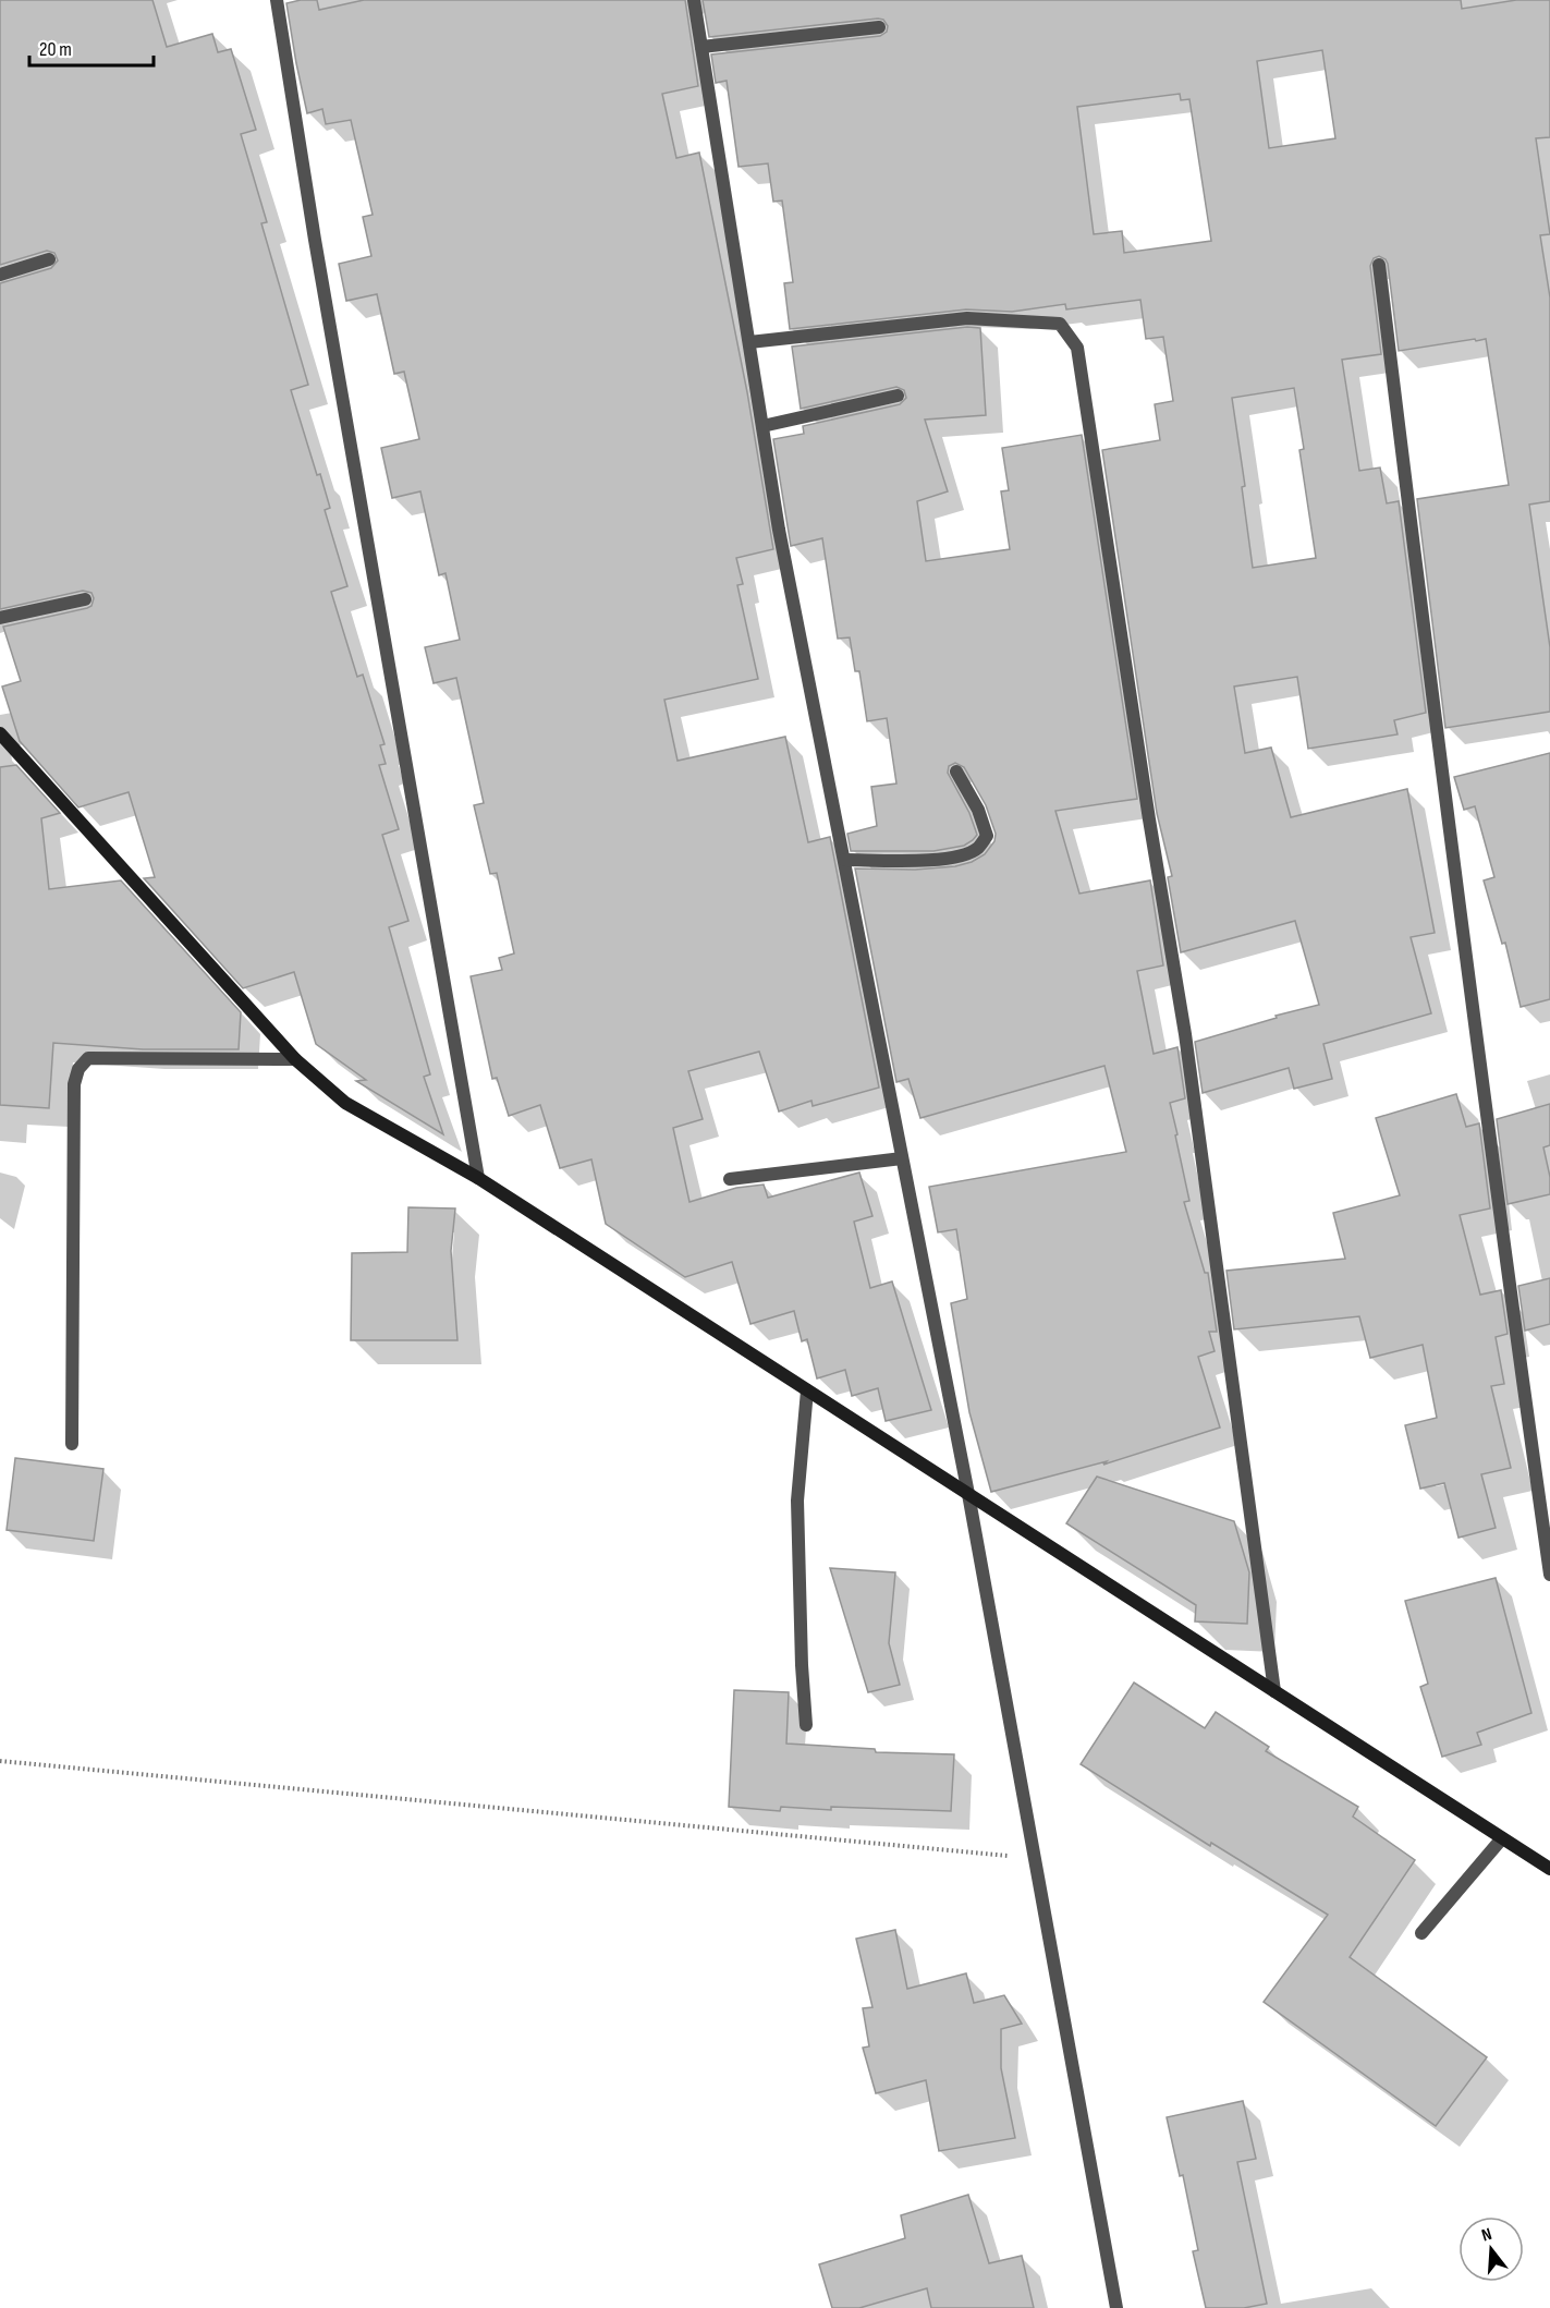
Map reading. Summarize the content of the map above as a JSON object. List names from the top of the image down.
{
  "scale_bar": "20 m",
  "north": "top"
}
